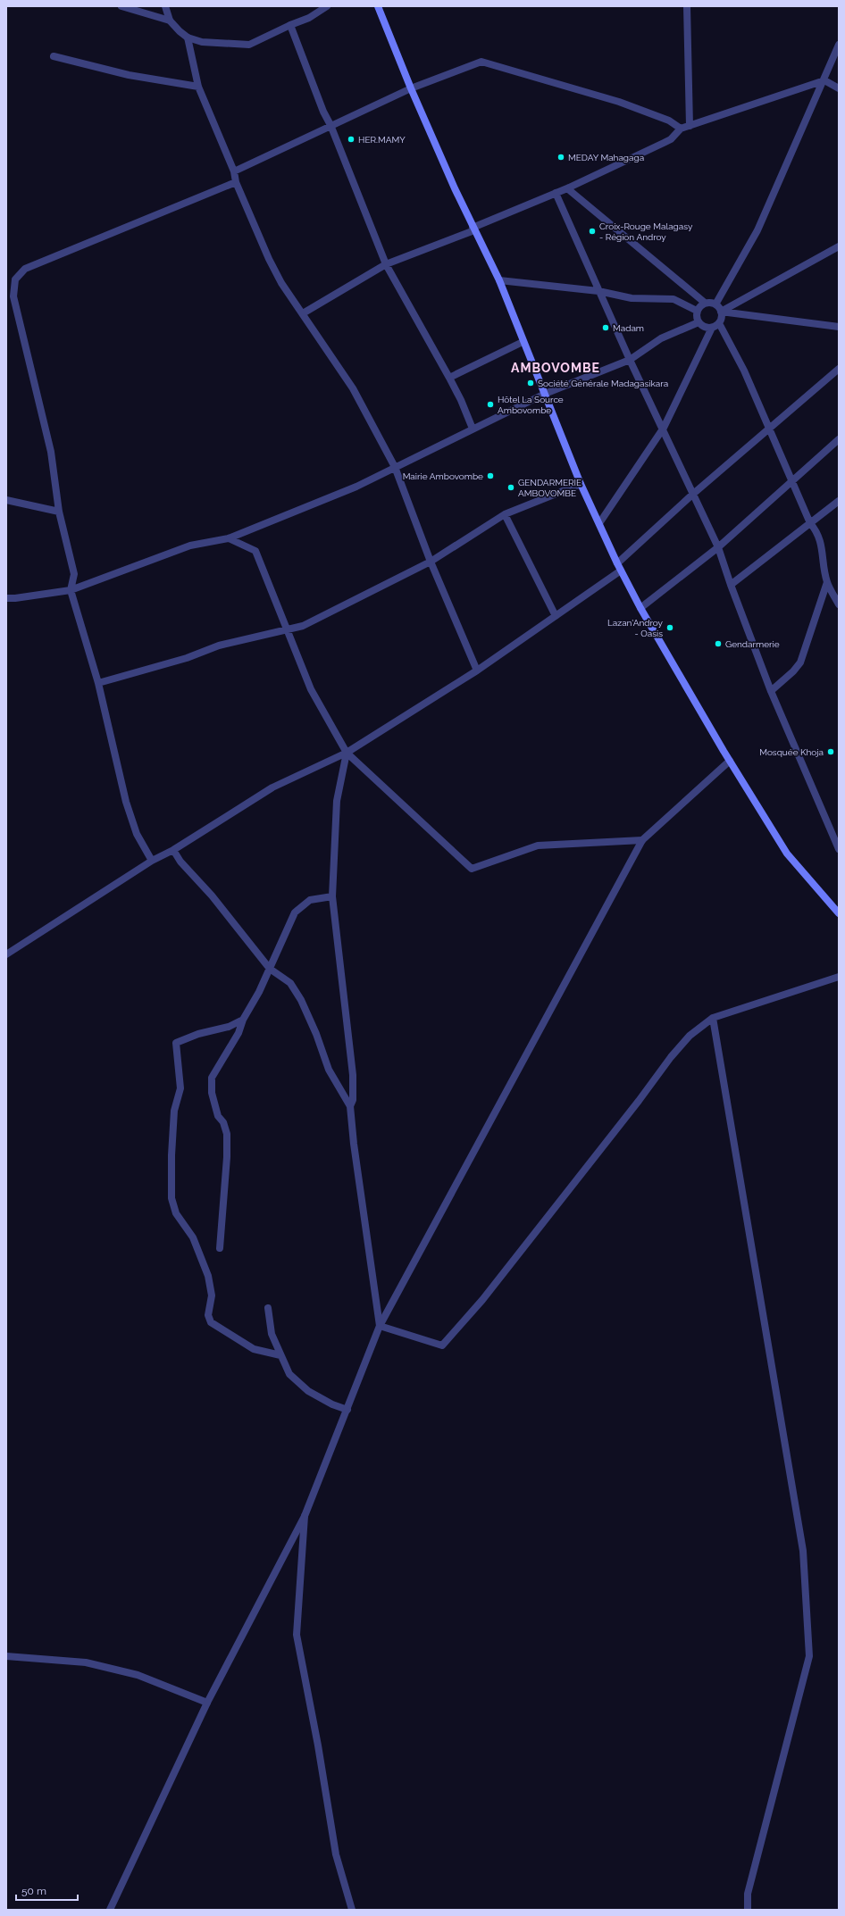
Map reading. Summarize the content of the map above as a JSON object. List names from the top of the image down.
{
  "districts": ["AMBOVOMBE"],
  "places": [
    "HER.MAMY",
    "MEDAY Mahagaga",
    "Croix-Rouge Malagasy - Région Androy",
    "Madam",
    "Société Générale Madagasikara",
    "Hôtel La Source Ambovombe",
    "Mairie Ambovombe",
    "GENDARMERIE AMBOVOMBE",
    "Lazan'Androy - Oasis",
    "Gendarmerie",
    "Mosquée Khoja"
  ],
  "scale_bar": "50 m"
}
